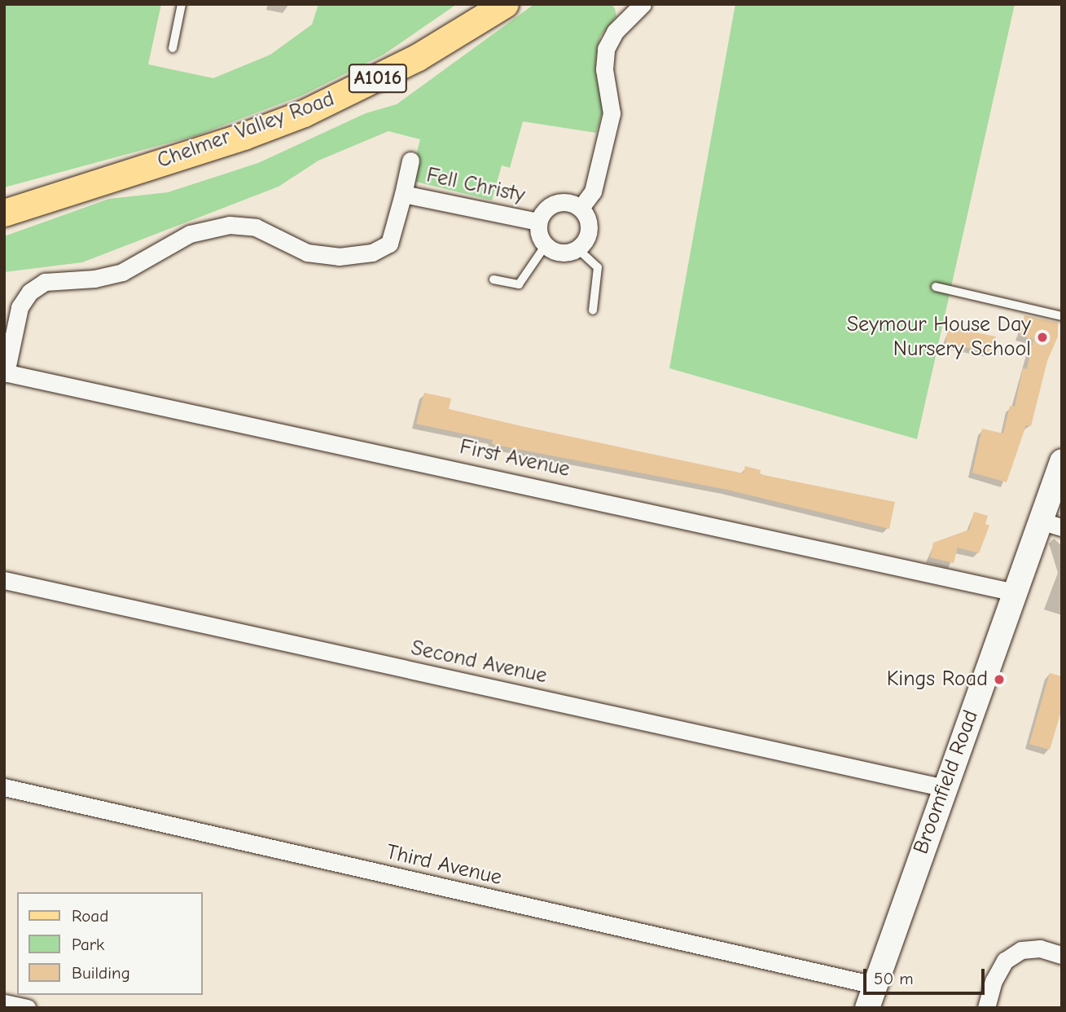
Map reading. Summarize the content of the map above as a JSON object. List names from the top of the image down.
{
  "streets": {
    "main road": ["A1016", "Chelmer Valley Road", "Broomfield Road"],
    "street": [
      "Fell Christy",
      "First Avenue",
      "Second Avenue",
      "Third Avenue"
    ]
  },
  "crossings": [
    ["Fell Christy", "First Avenue"],
    ["First Avenue", "Broomfield Road"],
    ["Second Avenue", "Broomfield Road"],
    ["Broomfield Road", "Third Avenue"]
  ],
  "places": ["Seymour House Day Nursery School", "Kings Road"],
  "legend": ["Road", "Park", "Building"],
  "scale_bar": "50 m"
}
